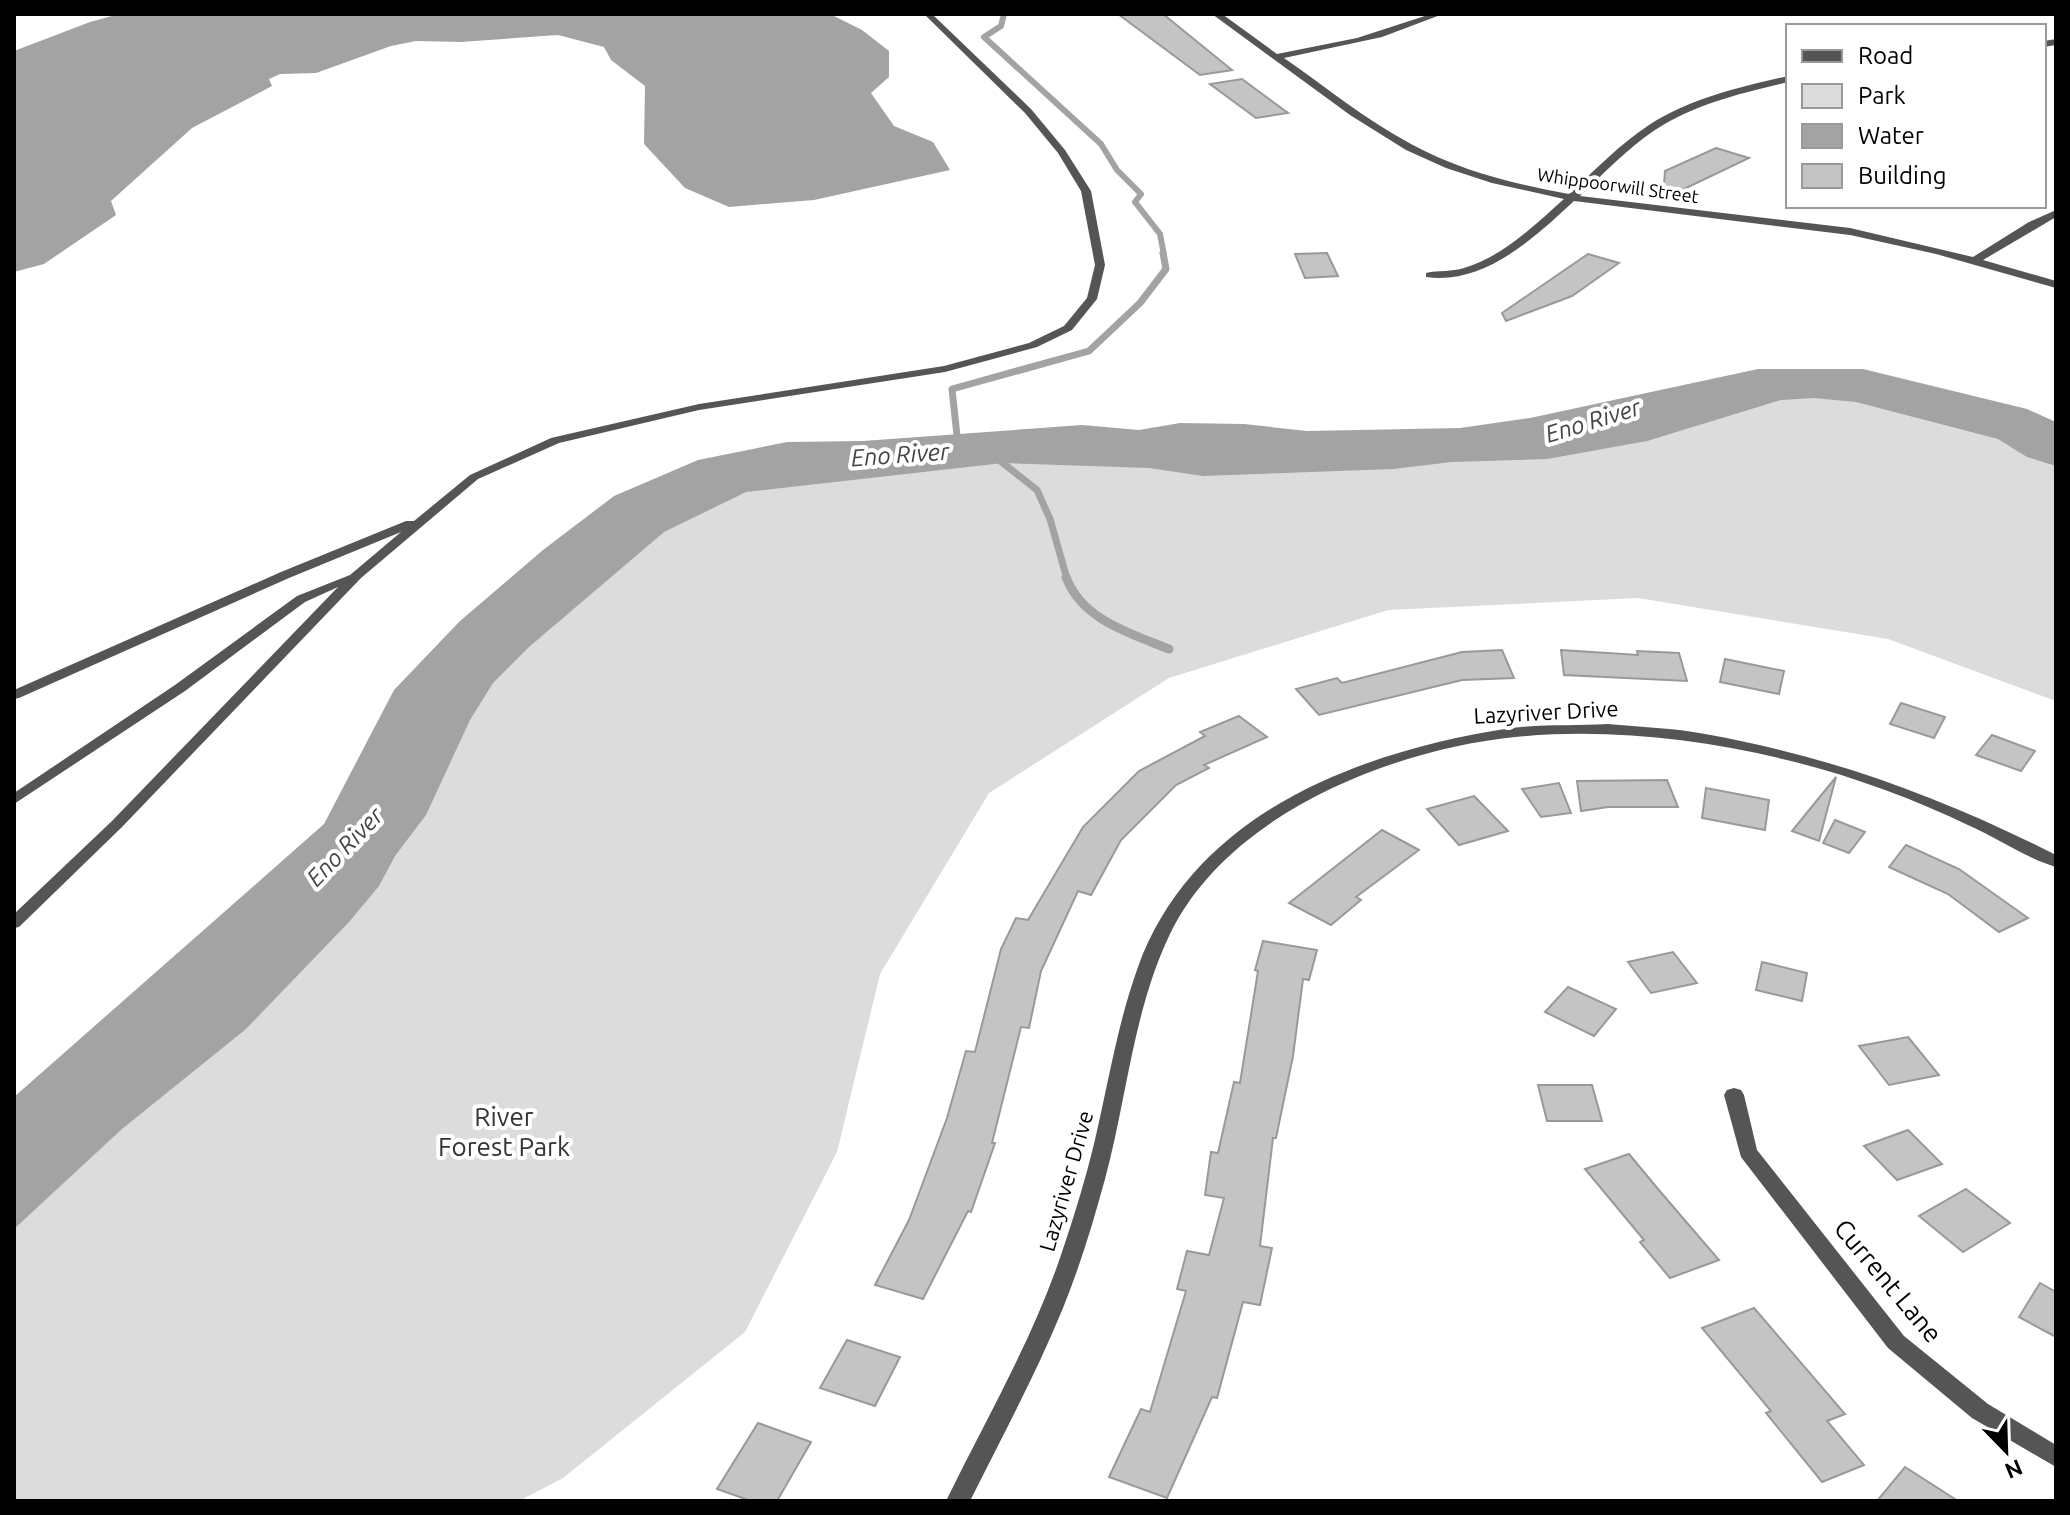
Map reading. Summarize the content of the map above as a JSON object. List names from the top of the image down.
{
  "streets": {
    "street": ["Whippoorwill Street", "Lazyriver Drive", "Current Lane"]
  },
  "water": ["Eno River"],
  "parks": ["River Forest Park"],
  "legend": [
    "Road",
    "Park",
    "Water",
    "Building"
  ],
  "north": "bottom right"
}
